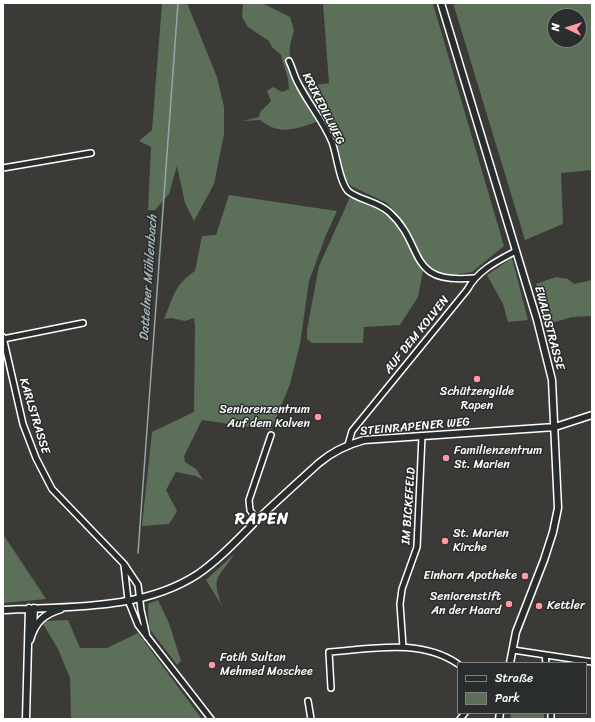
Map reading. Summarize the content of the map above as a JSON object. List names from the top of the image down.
{
  "streets": {
    "street": [
      "KRIKEDILLWEG",
      "EWALDSTRASSE",
      "AUF DEM KOLVEN",
      "KARLSTRASSE",
      "STEINRAPENER WEG",
      "IM BICKEFELD"
    ]
  },
  "crossings": [
    ["KRIKEDILLWEG", "AUF DEM KOLVEN"],
    ["EWALDSTRASSE", "AUF DEM KOLVEN"],
    ["EWALDSTRASSE", "STEINRAPENER WEG"],
    ["AUF DEM KOLVEN", "STEINRAPENER WEG"],
    ["KARLSTRASSE", "STEINRAPENER WEG"],
    ["STEINRAPENER WEG", "IM BICKEFELD"]
  ],
  "districts": ["RAPEN"],
  "water": ["Dattelner Mühlenbach"],
  "places": [
    "Schützengilde Rapen",
    "Seniorenzentrum Auf dem Kolven",
    "Familienzentrum St. Marien",
    "St. Marien Kirche",
    "Einhorn Apotheke",
    "Seniorenstift An der Haard",
    "Kettler",
    "Fatih Sultan Mehmed Moschee"
  ],
  "legend": ["Straße", "Park"],
  "north": "left"
}
